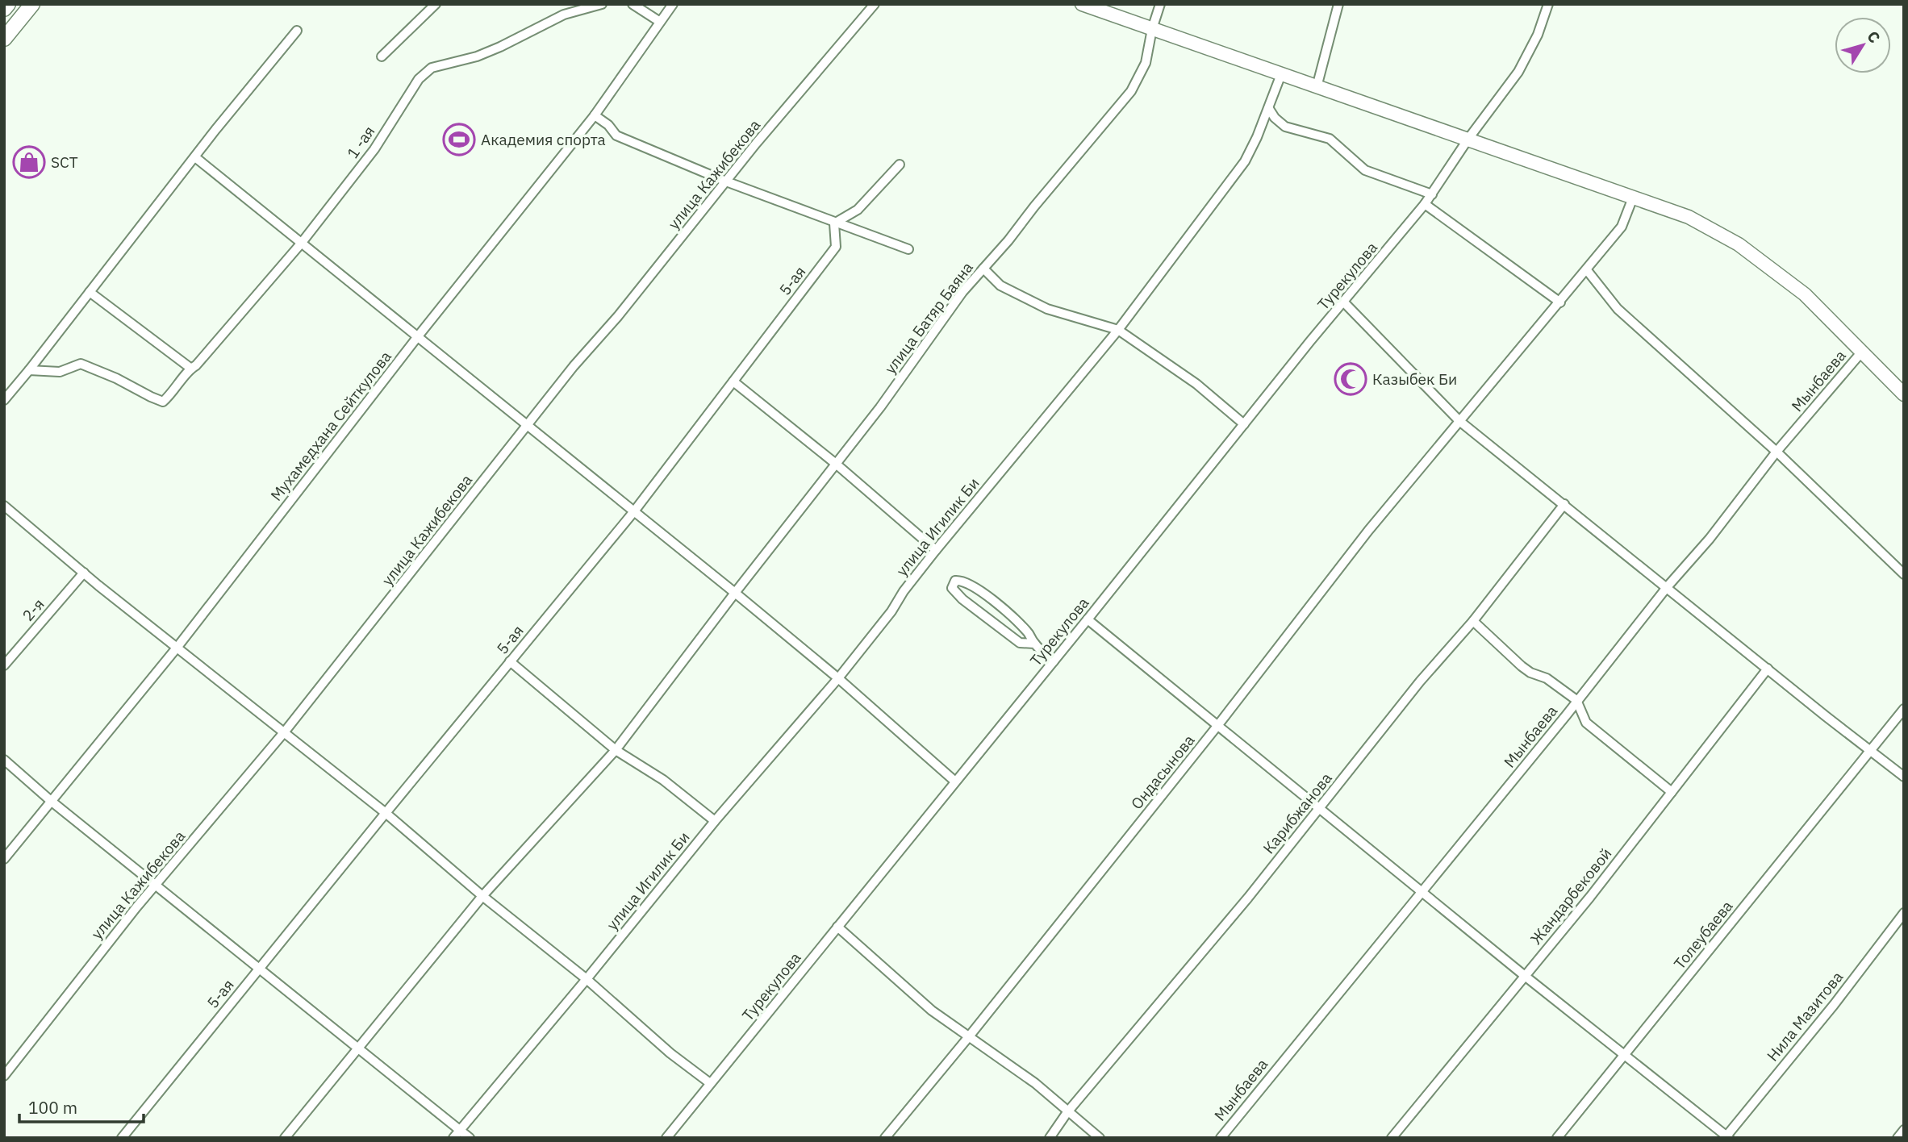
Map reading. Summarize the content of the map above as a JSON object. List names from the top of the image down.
{
  "streets": {
    "street": [
      "1 -ая",
      "улица Кажибекова",
      "Турекулова",
      "5-ая",
      "улица Батяр Баяна",
      "Мынбаева",
      "Мухамедхана Сейткулова",
      "улица Игилик Би",
      "2-я",
      "Ондасынова",
      "Карибжанова",
      "Жандарбековой",
      "Толеубаева",
      "Нила Мазитова"
    ]
  },
  "places": {
    "sports": ["Академия спорта"],
    "shop": ["SCT"],
    "mosque": ["Казыбек Би"]
  },
  "scale_bar": "100 m",
  "north": "top right"
}
